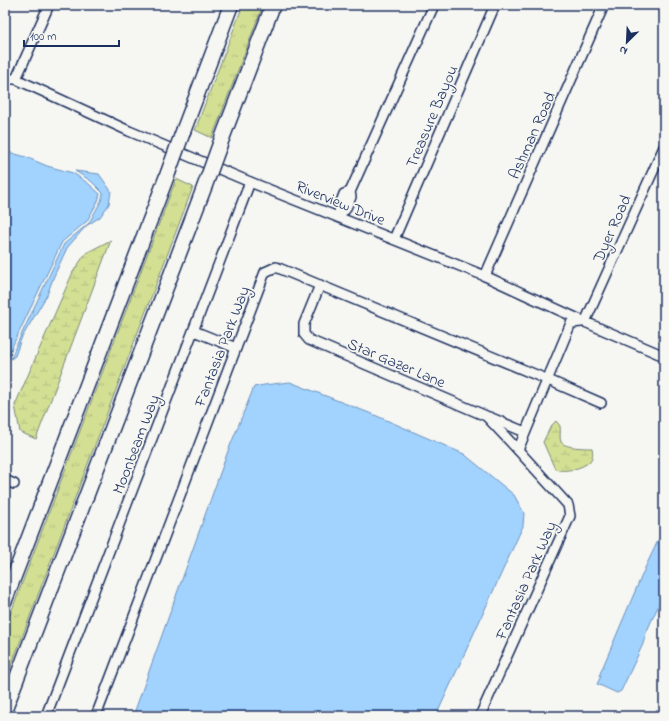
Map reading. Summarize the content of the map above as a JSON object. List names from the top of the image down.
{
  "streets": {
    "street": [
      "Treasure Bayou",
      "Ashman Road",
      "Riverview Drive",
      "Dyer Road",
      "Fantasia Park Way",
      "Star Gazer Lane",
      "Moonbeam Way"
    ]
  },
  "crossings": [
    ["Treasure Bayou", "Riverview Drive"],
    ["Ashman Road", "Riverview Drive"],
    ["Riverview Drive", "Dyer Road"],
    ["Riverview Drive", "Moonbeam Way"],
    ["Fantasia Park Way", "Star Gazer Lane"]
  ],
  "scale_bar": "100 m",
  "north": "bottom left"
}
